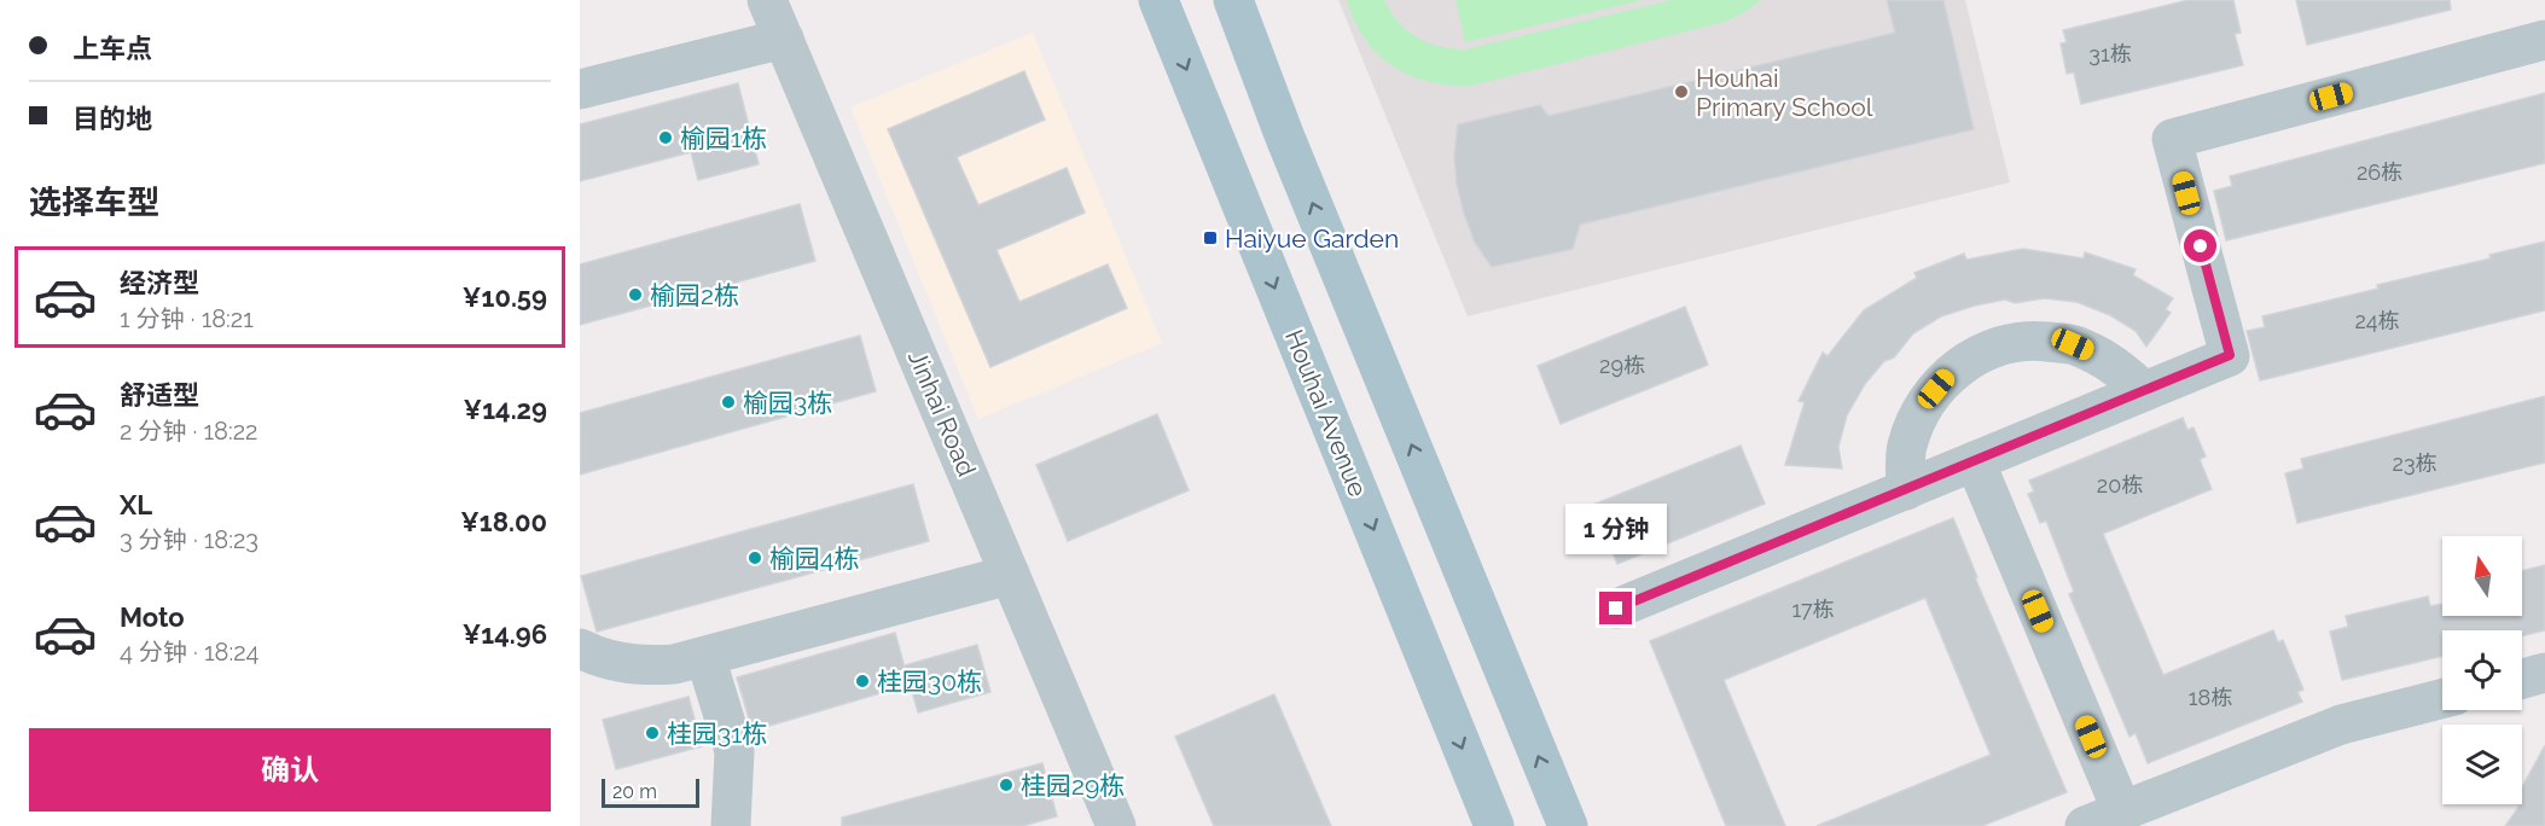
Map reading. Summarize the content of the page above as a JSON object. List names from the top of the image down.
{
  "streets": {
    "main road": ["Houhai Avenue"],
    "street": ["Jinhai Road"]
  },
  "places": {
    "other": [
      "Houhai Primary School",
      "榆园1栋",
      "榆园2栋",
      "榆园3栋",
      "榆园4栋",
      "桂园30栋",
      "桂园31栋",
      "桂园29栋"
    ],
    "transit": ["Haiyue Garden"]
  },
  "house_numbers": [
    "31栋",
    "26栋",
    "24栋",
    "29栋",
    "23栋",
    "20栋",
    "17栋",
    "18栋"
  ],
  "scale_bar": "20 m",
  "north": "top",
  "page": {
    "banner": ["上车点", "目的地"],
    "heading": "选择车型",
    "list": [
      {
        "name": "经济型",
        "note": "1 分钟 · 18:21",
        "value": "¥10.59"
      },
      {
        "name": "舒适型",
        "note": "2 分钟 · 18:22",
        "value": "¥14.29"
      },
      {
        "name": "XL",
        "note": "3 分钟 · 18:23",
        "value": "¥18.00"
      },
      {
        "name": "Moto",
        "note": "4 分钟 · 18:24",
        "value": "¥14.96"
      }
    ],
    "bubble": "1 分钟",
    "buttons": "确认",
    "scale": "20 m"
  }
}
